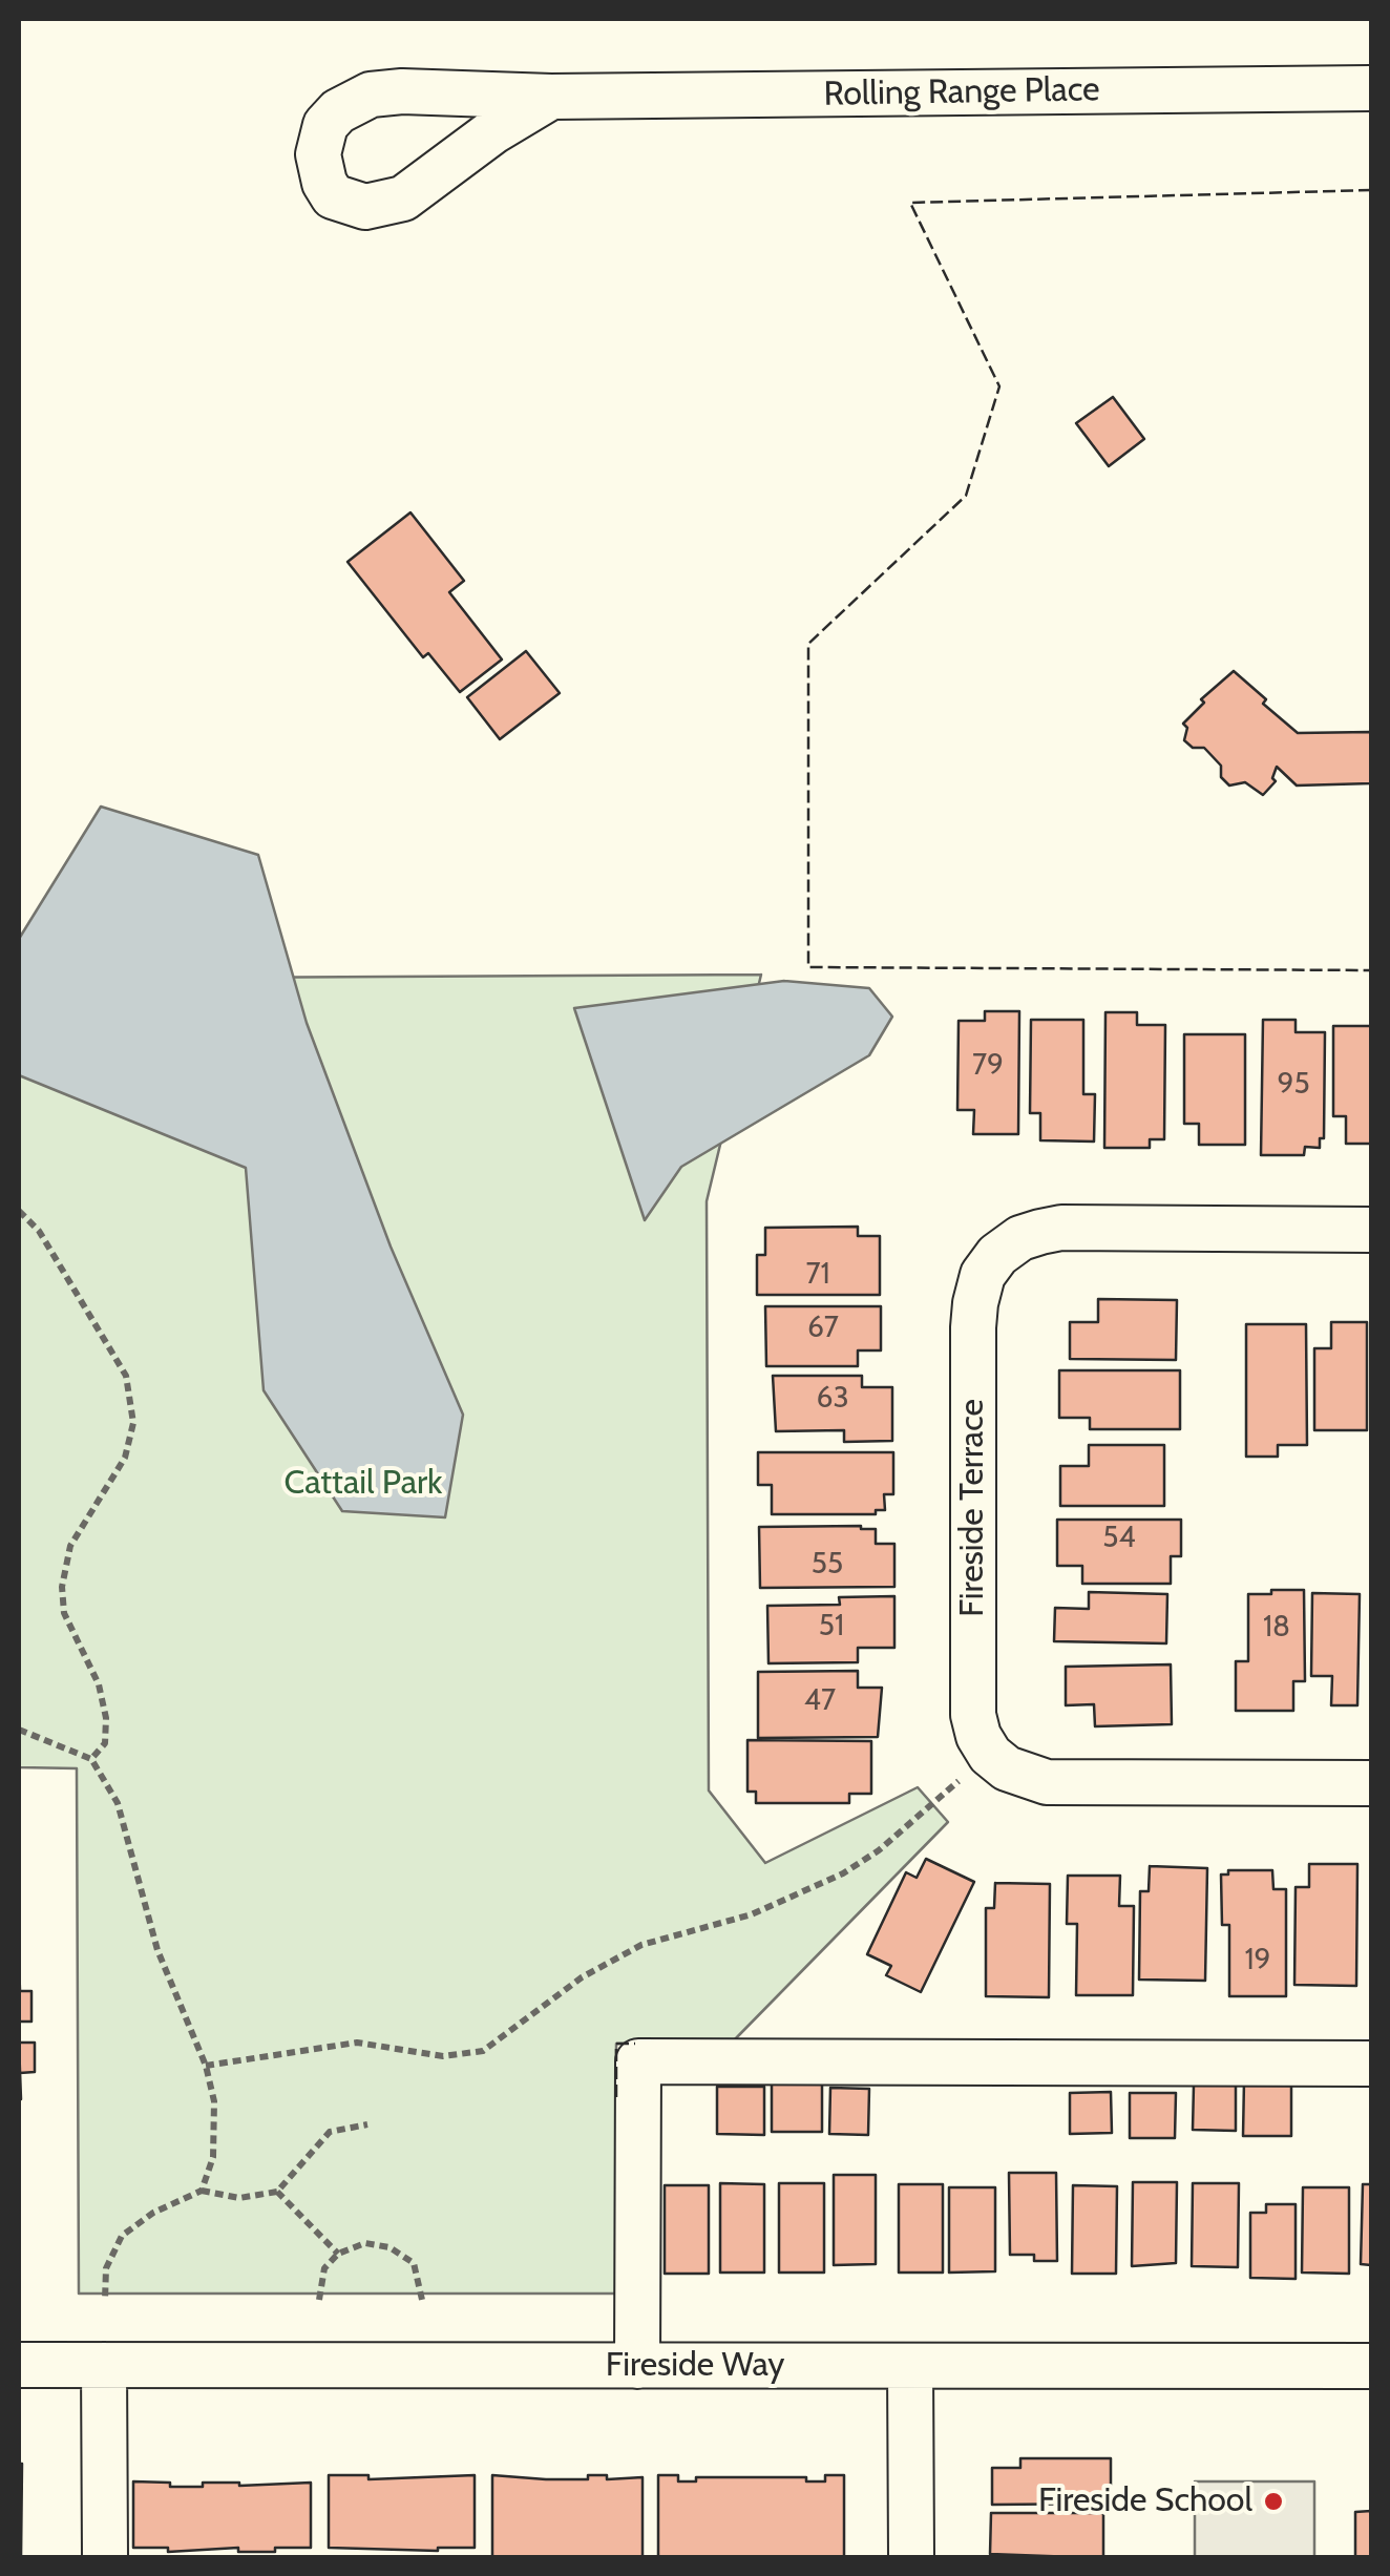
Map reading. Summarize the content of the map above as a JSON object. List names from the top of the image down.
{
  "streets": {
    "street": ["Rolling Range Place", "Fireside Terrace", "Fireside Way"]
  },
  "parks": ["Cattail Park"],
  "places": ["Fireside School"],
  "house_numbers": [
    "79",
    "95",
    "71",
    "67",
    "63",
    "54",
    "55",
    "51",
    "18",
    "47",
    "19"
  ]
}
